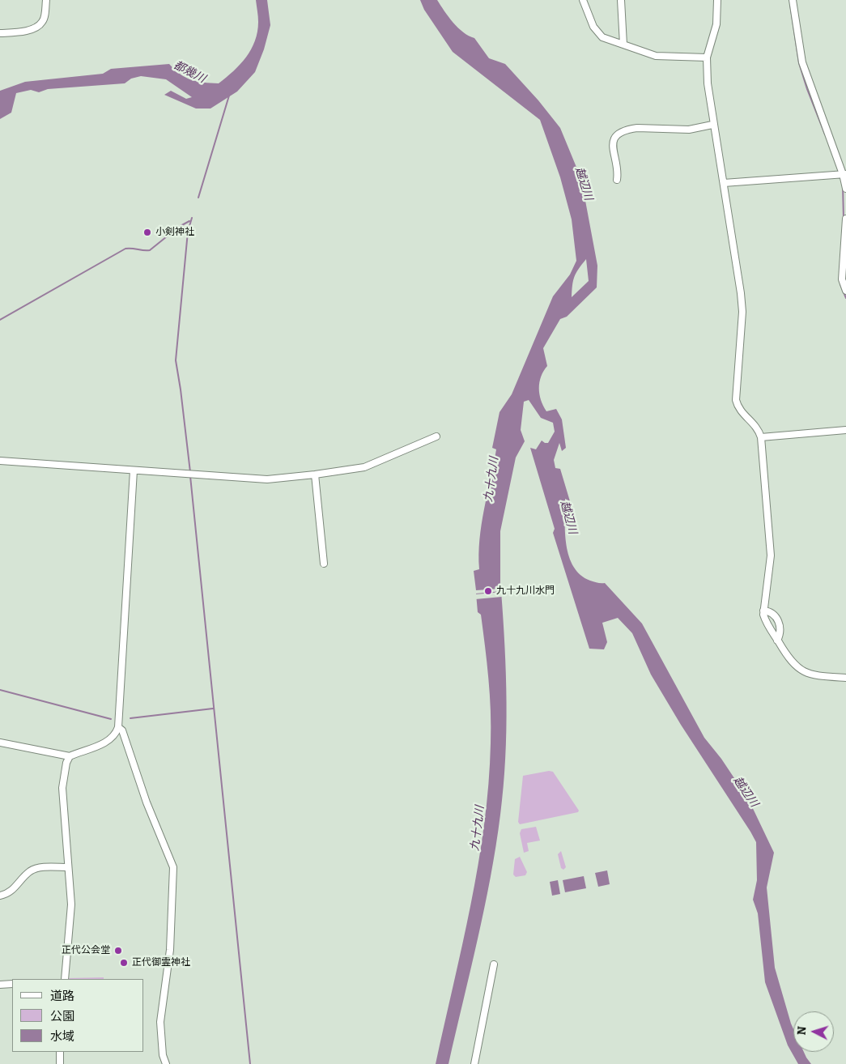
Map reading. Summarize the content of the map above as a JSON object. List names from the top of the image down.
{
  "water": ["都幾川", "越辺川", "九十九川"],
  "places": [
    "小剣神社",
    "九十九川水門",
    "正代公会堂",
    "正代御霊神社"
  ],
  "legend": ["道路", "公園", "水域"],
  "north": "left"
}
